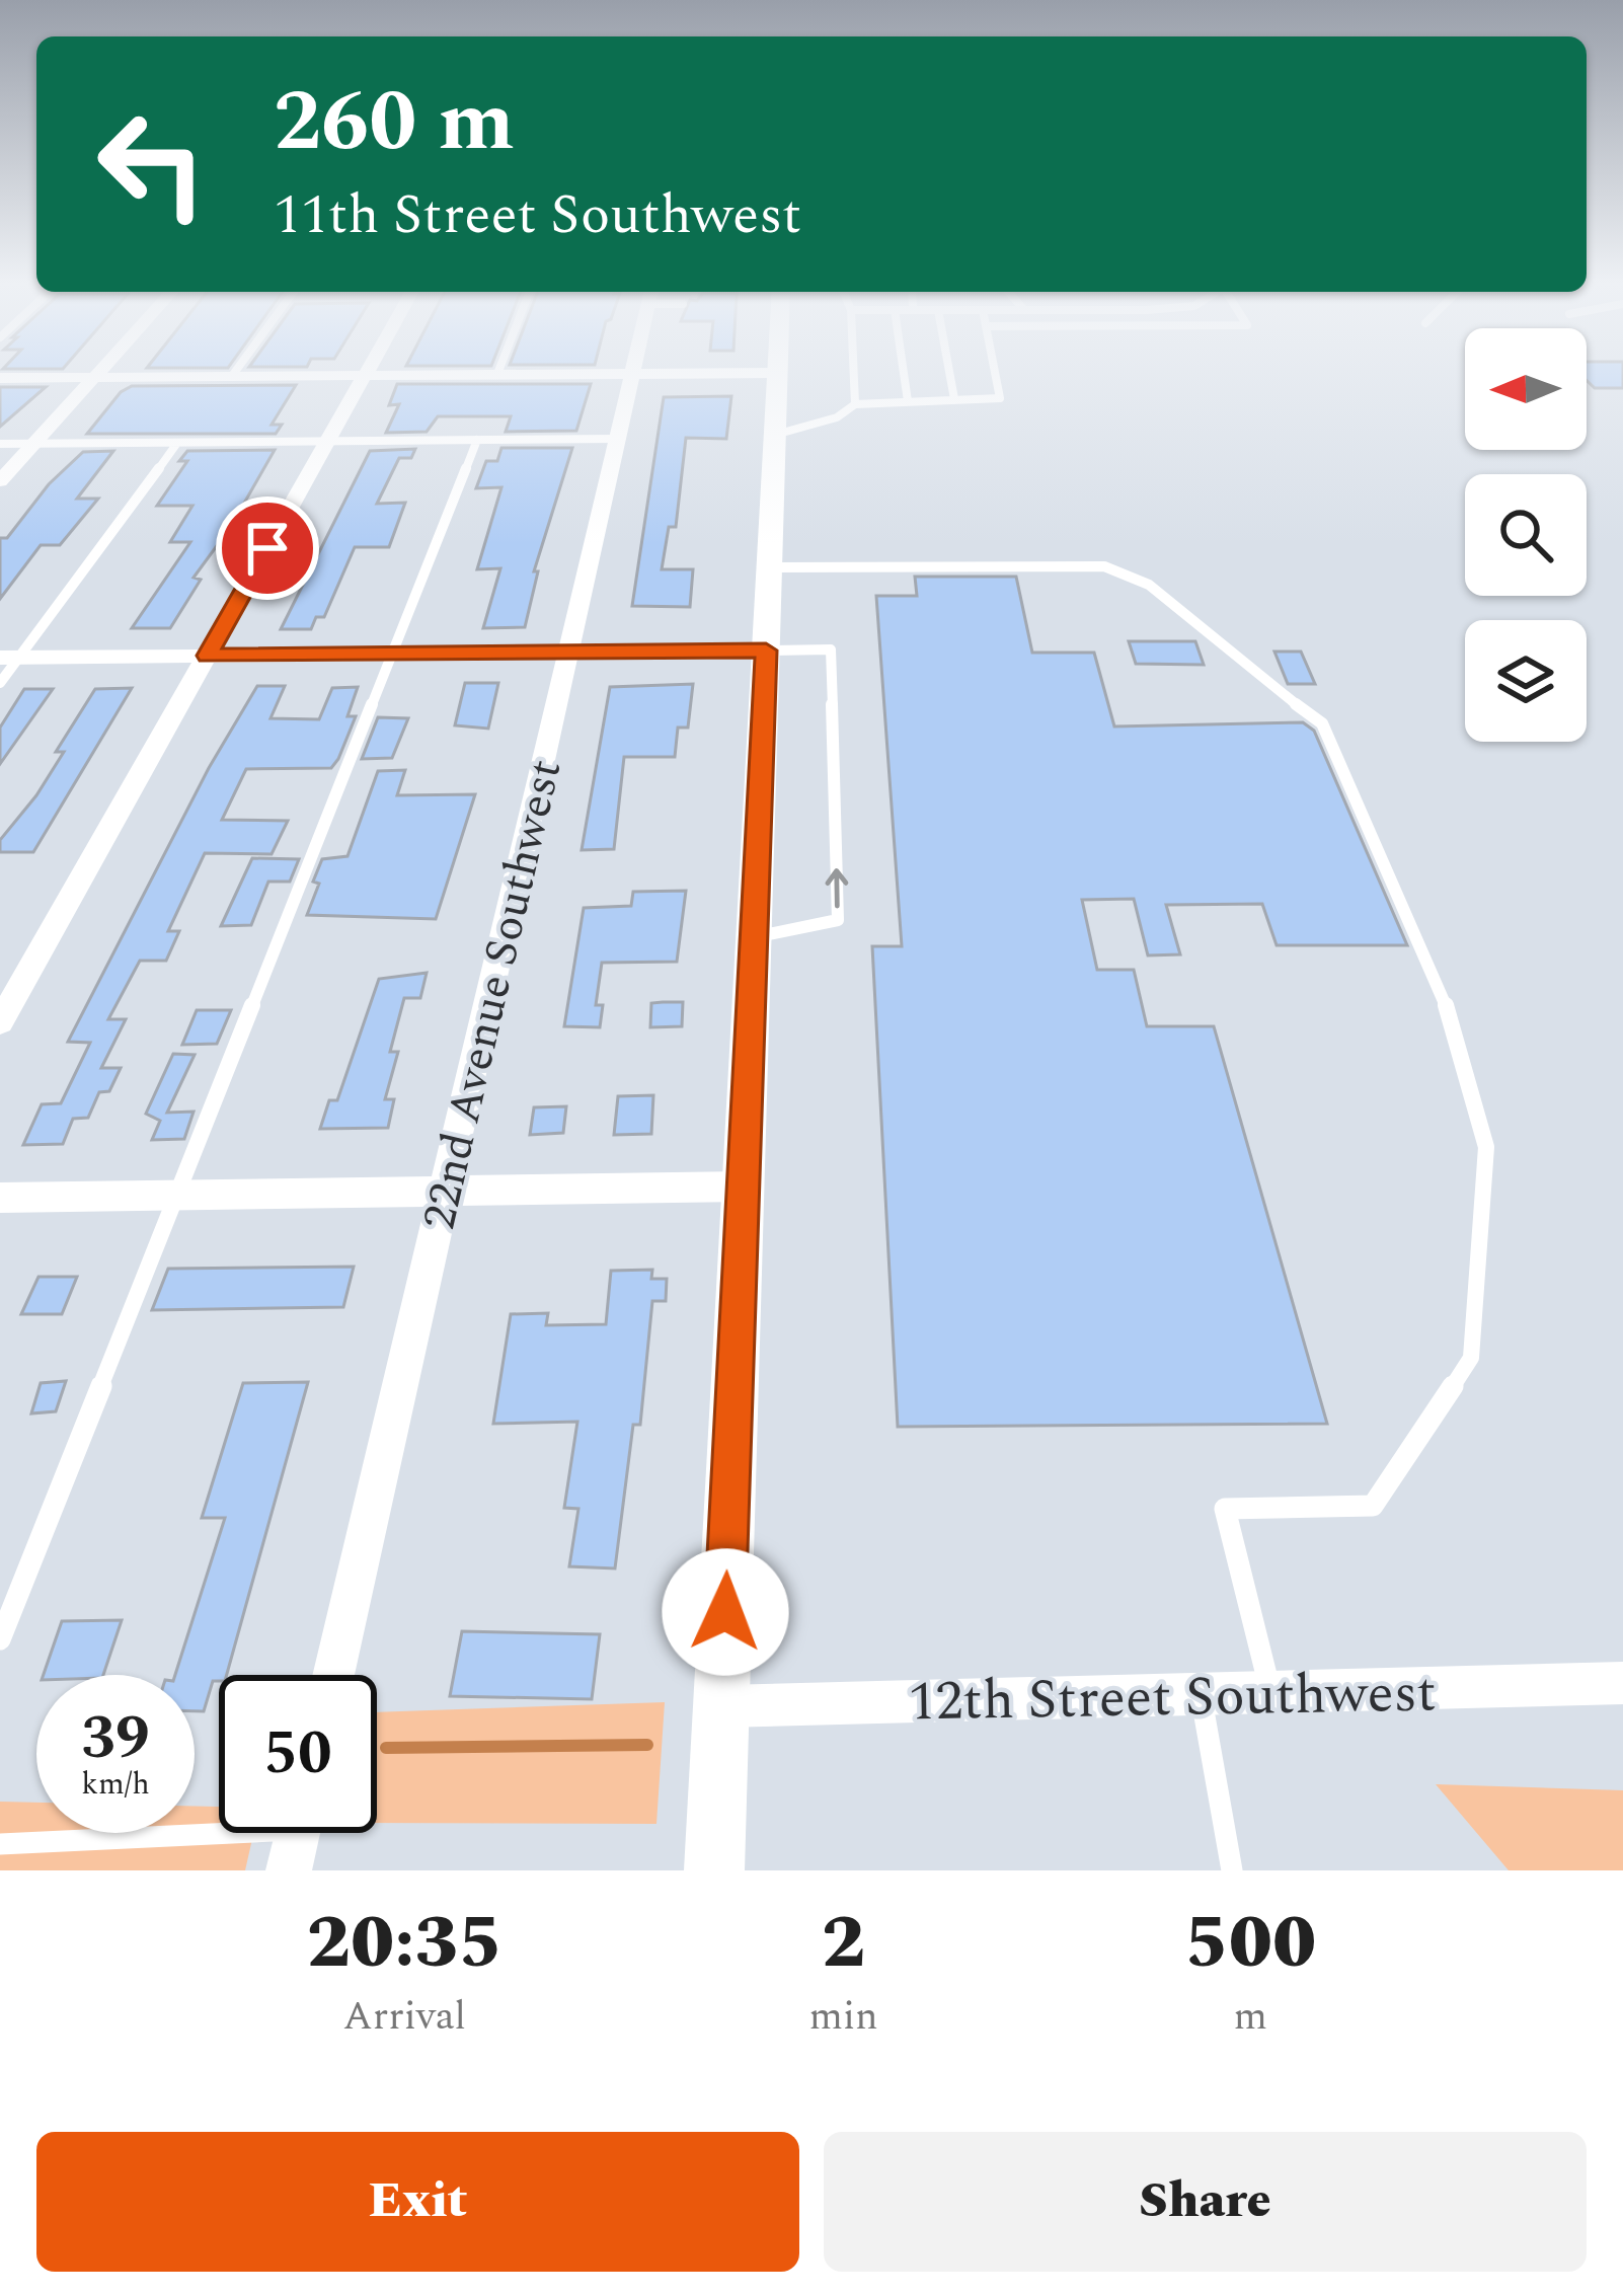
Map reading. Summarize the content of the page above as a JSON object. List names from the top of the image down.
{
  "streets": {
    "street": ["22nd Avenue Southwest", "12th Street Southwest"]
  },
  "north": "left",
  "page": {
    "turn": ["260 m", "11th Street Southwest"],
    "speed": "39 km/h",
    "limit": "50",
    "eta": [
      "20:35",
      "Arrival",
      "2",
      "min",
      "500",
      "m"
    ],
    "buttons": ["Exit", "Share"]
  }
}
